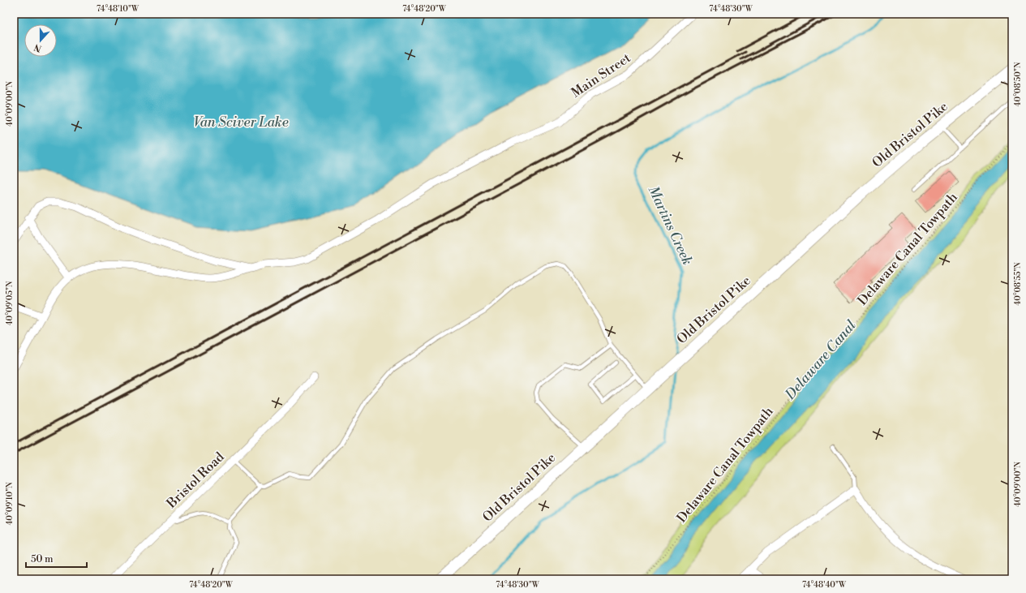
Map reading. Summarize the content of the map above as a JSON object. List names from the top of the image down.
{
  "streets": {
    "main road": ["Old Bristol Pike"],
    "street": ["Main Street", "Bristol Road"],
    "path": ["Delaware Canal Towpath"]
  },
  "water": ["Van Sciver Lake", "Martins Creek", "Delaware Canal"],
  "scale_bar": "50 m",
  "north": "bottom",
  "coordinates": [
    "74°48'10\"W",
    "74°48'20\"W",
    "74°48'30\"W",
    "40°08'50\"N",
    "40°09'00\"N",
    "40°08'55\"N",
    "40°09'05\"N",
    "40°09'10\"N",
    "74°48'40\"W"
  ]
}
